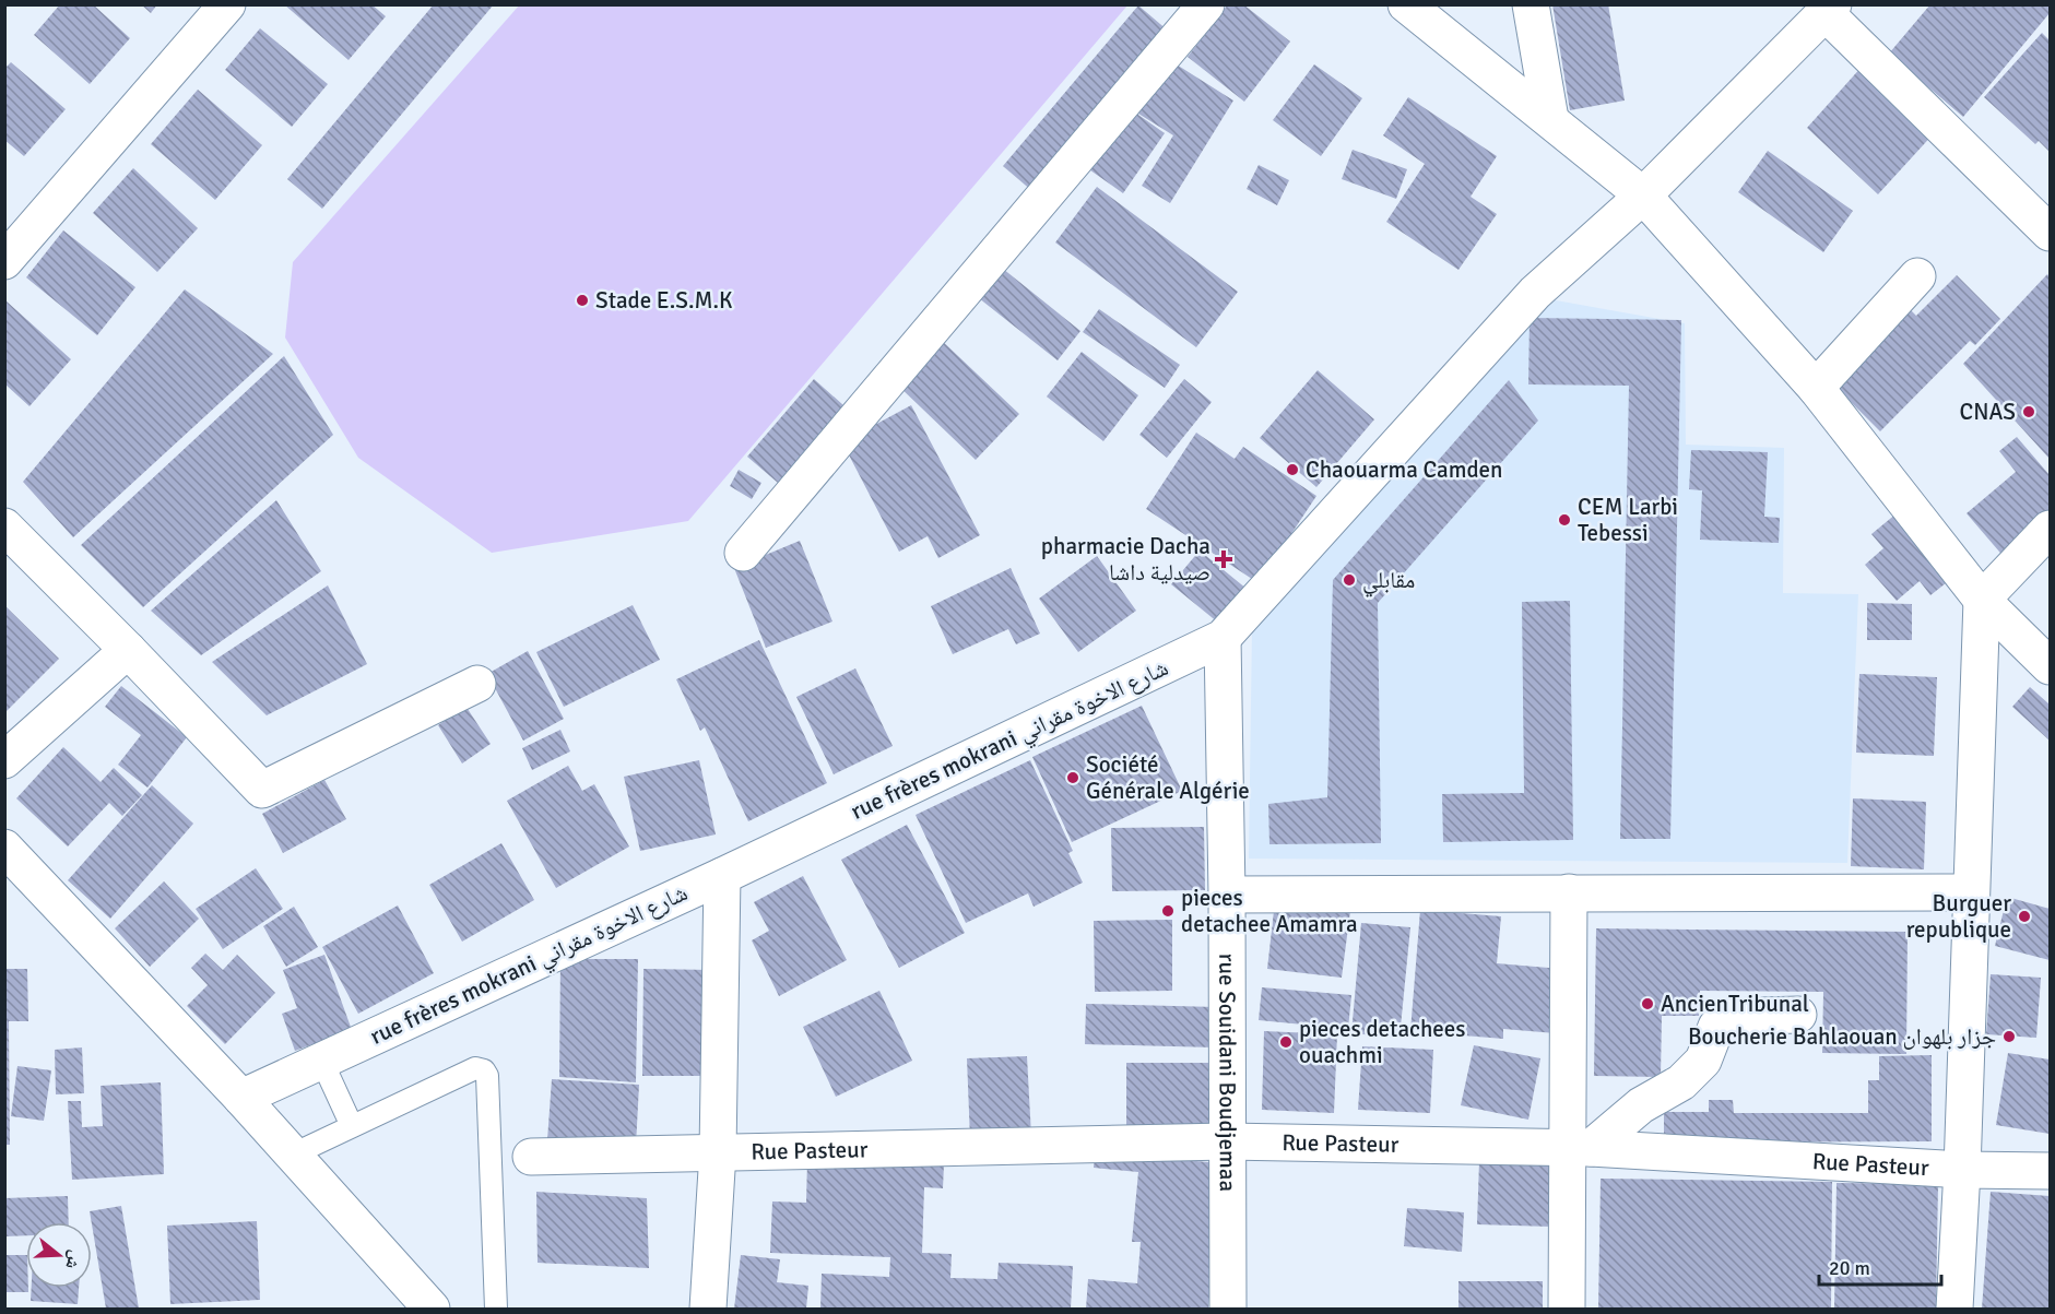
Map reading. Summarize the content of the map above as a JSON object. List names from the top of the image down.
{
  "streets": {
    "street": ["rue frères mokrani شارع الاخوة مقراني", "rue Souidani Boudjemaa", "Rue Pasteur"]
  },
  "crossings": [
    ["rue frères mokrani شارع الاخوة مقراني", "rue Souidani Boudjemaa"],
    ["rue Souidani Boudjemaa", "Rue Pasteur"]
  ],
  "places": {
    "other": [
      "Stade E.S.M.K",
      "CNAS",
      "Chaouarma Camden",
      "CEM Larbi Tebessi",
      "مقابلي",
      "Société Générale Algérie",
      "pieces detachee Amamra",
      "Burguer republique",
      "AncienTribunal",
      "Boucherie Bahlaouan جزار بلهوان",
      "pieces detachees ouachmi"
    ],
    "health": ["pharmacie Dacha صيدلية داشا"]
  },
  "scale_bar": "20 m",
  "north": "right"
}
